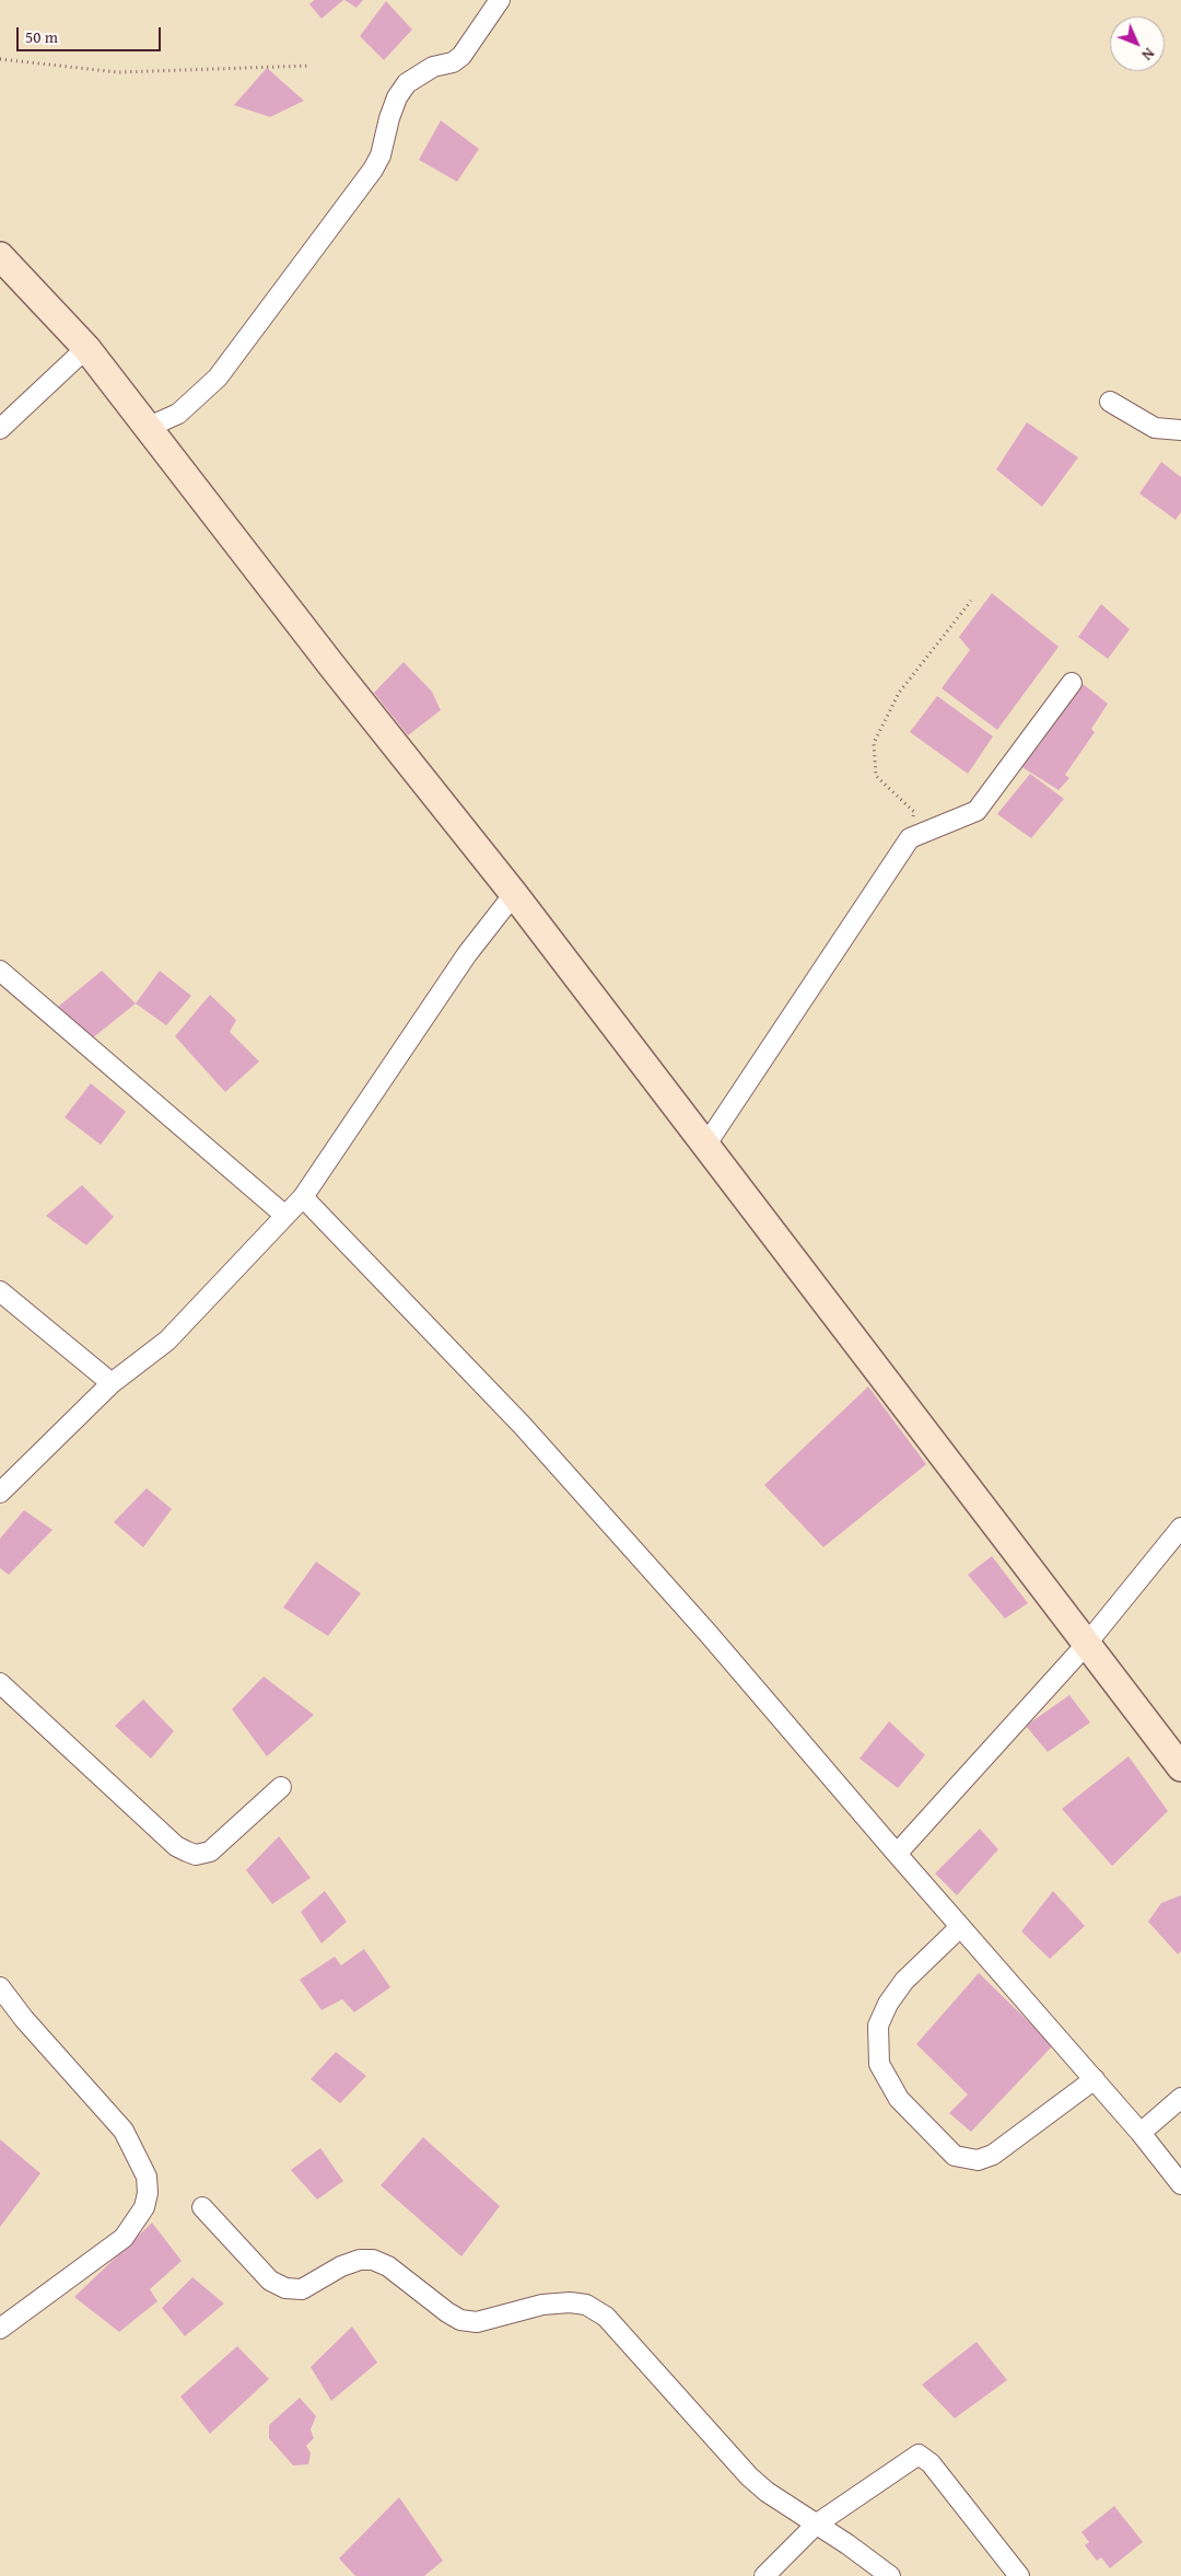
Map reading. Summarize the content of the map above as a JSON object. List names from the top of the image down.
{
  "scale_bar": "50 m",
  "north": "bottom right"
}
